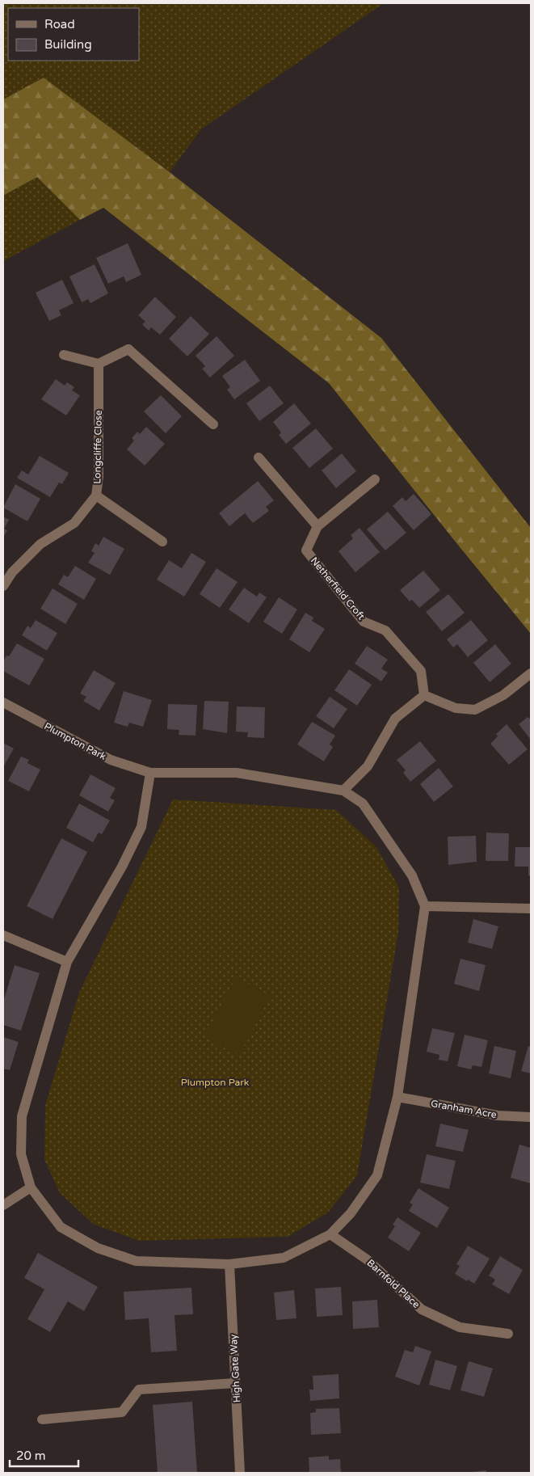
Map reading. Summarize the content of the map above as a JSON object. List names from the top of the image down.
{
  "streets": {
    "street": [
      "Longcliffe Close",
      "Netherfield Croft",
      "Plumpton Park",
      "Granham Acre",
      "Barnfold Place",
      "High Gate Way"
    ]
  },
  "parks": ["Plumpton Park"],
  "legend": ["Road", "Building"],
  "scale_bar": "20 m"
}
